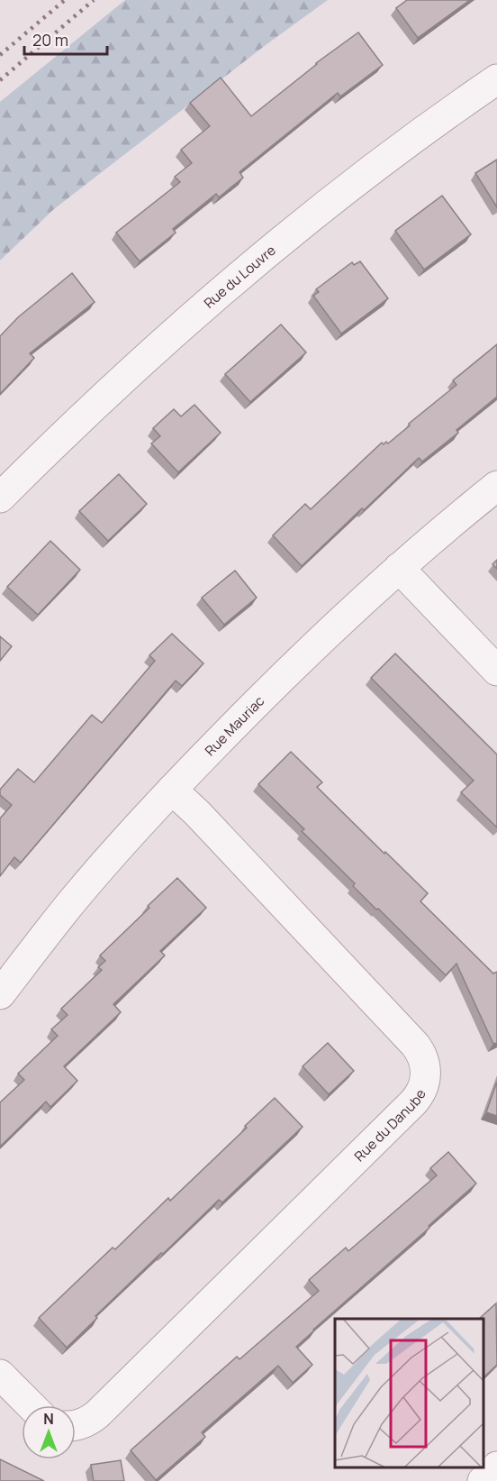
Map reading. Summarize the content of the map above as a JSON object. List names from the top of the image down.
{
  "streets": {
    "street": ["Rue du Louvre", "Rue Mauriac", "Rue du Danube"]
  },
  "crossings": [
    ["Rue Mauriac", "Rue du Danube"]
  ],
  "scale_bar": "20 m",
  "north": "top"
}
